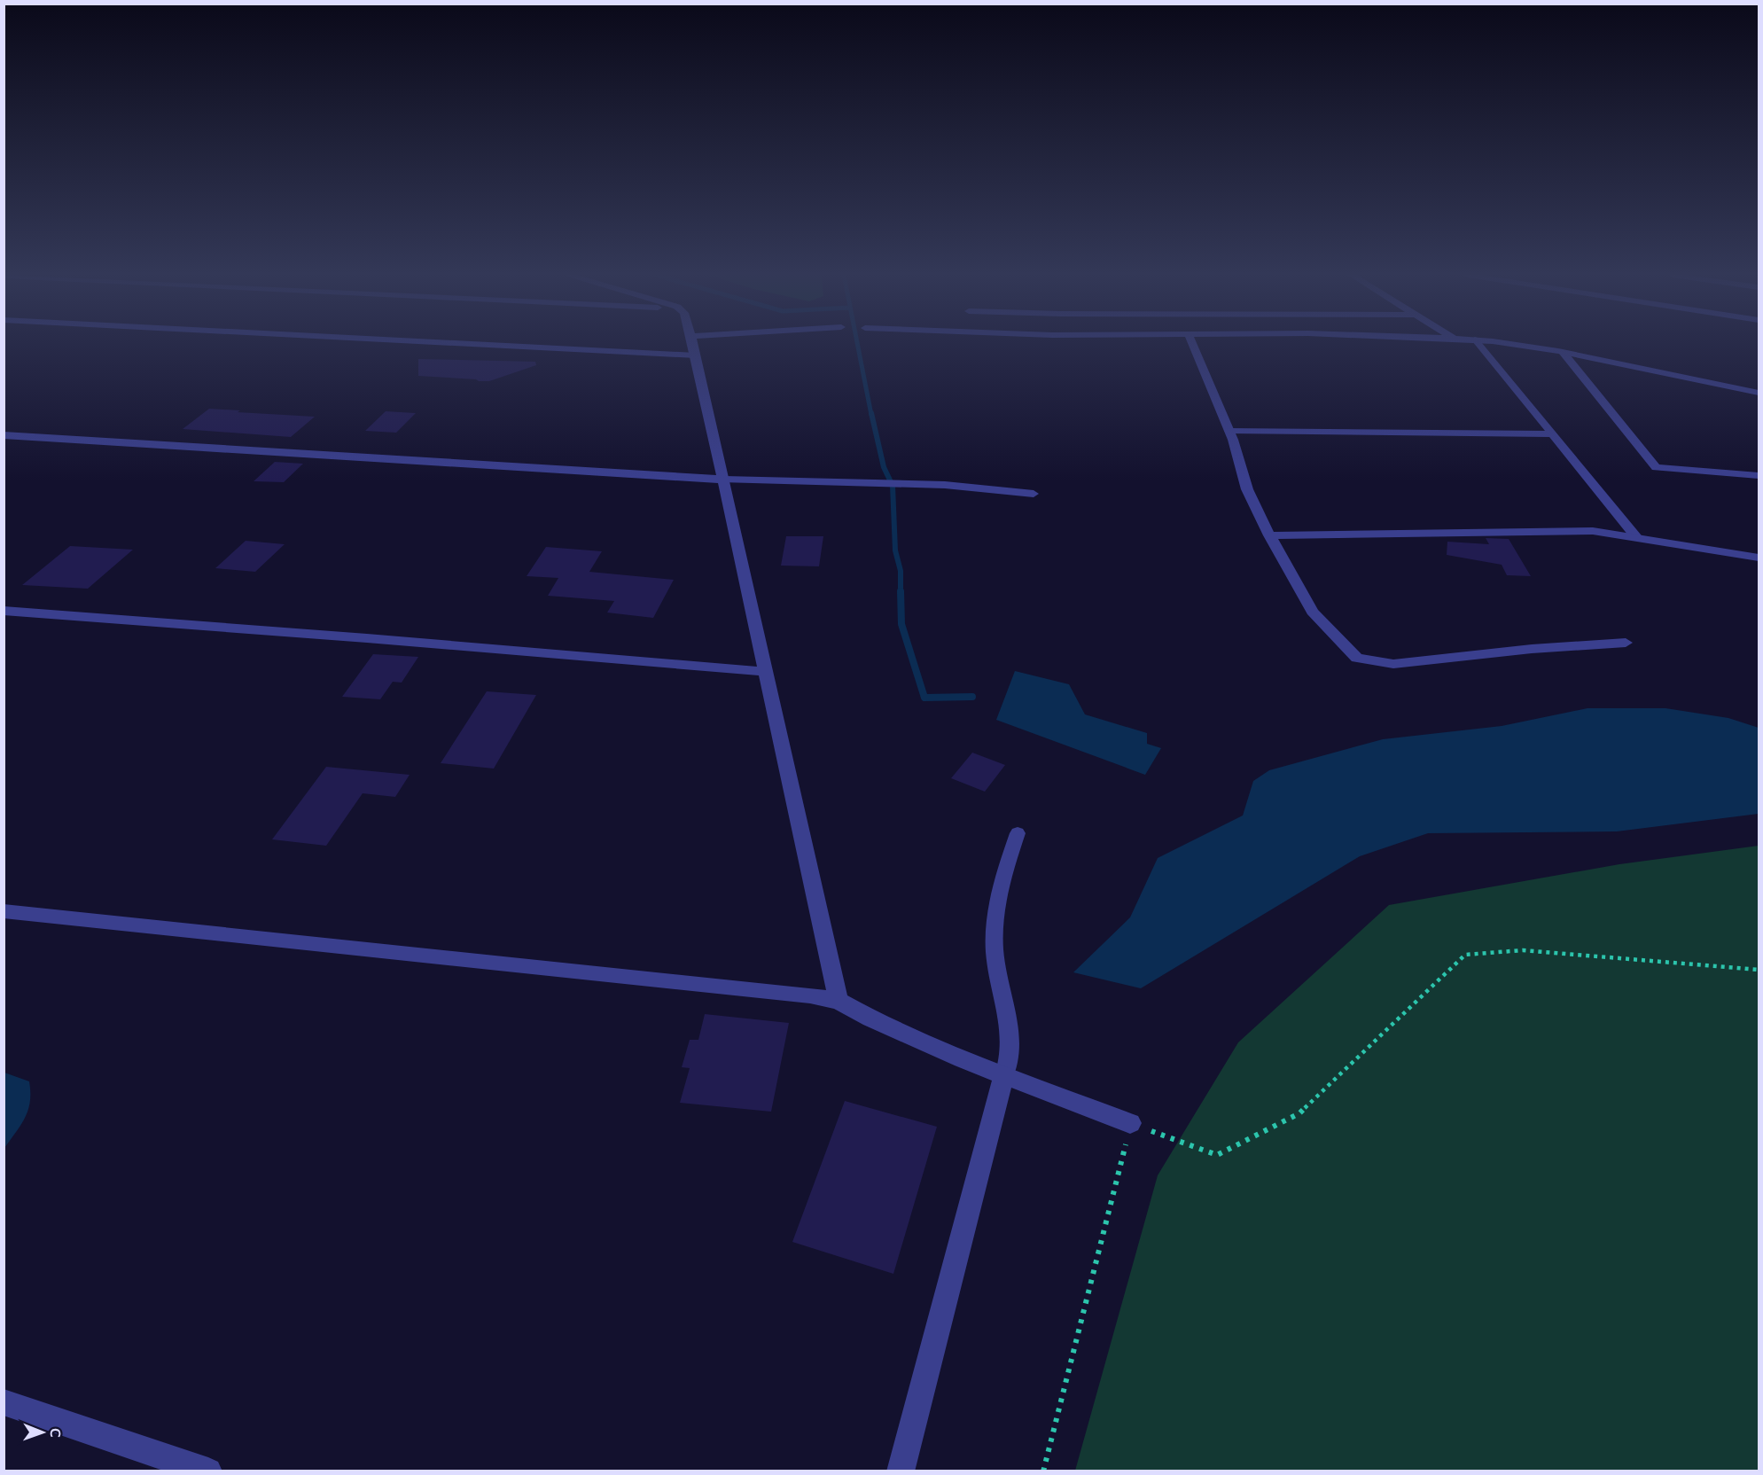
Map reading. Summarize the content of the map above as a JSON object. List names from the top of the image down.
{
  "north": "right"
}
